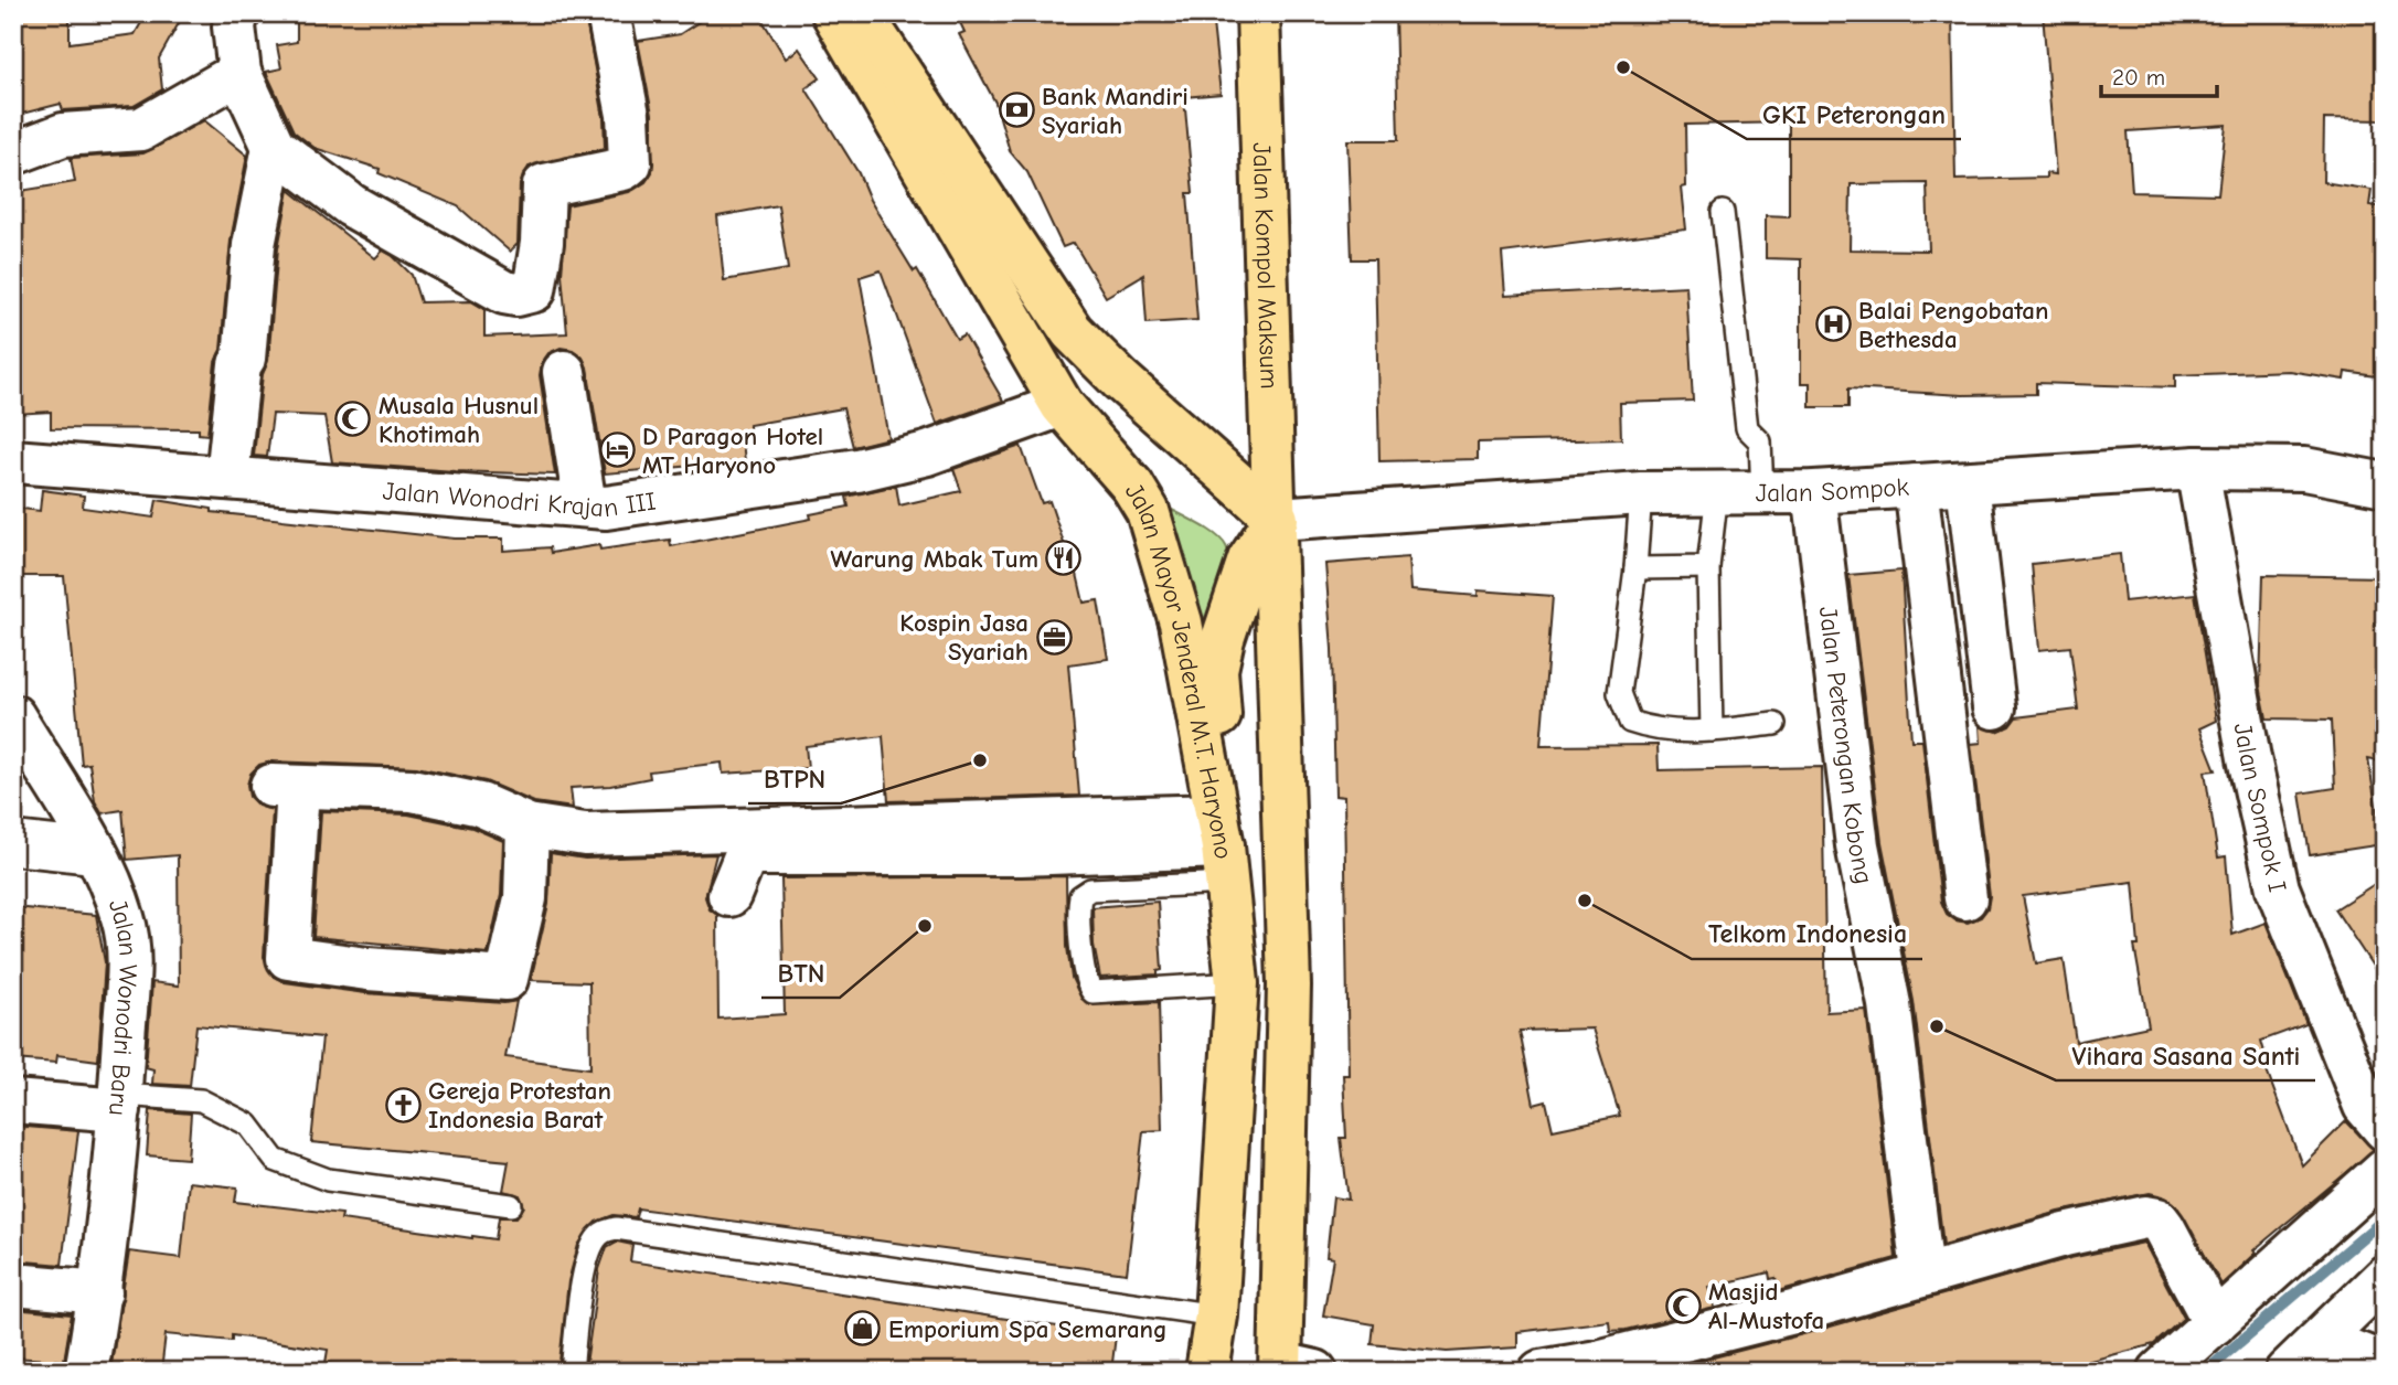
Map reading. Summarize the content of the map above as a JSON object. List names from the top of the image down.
{
  "streets": {
    "main road": ["Jalan Kompol Maksum", "Jalan Mayor Jenderal M.T. Haryono"],
    "street": [
      "Jalan Sompok",
      "Jalan Wonodri Krajan III",
      "Jalan Peterongan Kobong",
      "Jalan Sompok I",
      "Jalan Wonodri Baru"
    ]
  },
  "crossings": [
    ["Jalan Kompol Maksum", "Jalan Sompok"],
    ["Jalan Sompok", "Jalan Peterongan Kobong"],
    ["Jalan Sompok", "Jalan Sompok I"],
    ["Jalan Wonodri Krajan III", "Jalan Mayor Jenderal M.T. Haryono"]
  ],
  "places": {
    "other": [
      "GKI Peterongan",
      "BTPN",
      "Telkom Indonesia",
      "BTN",
      "Vihara Sasana Santi"
    ],
    "bank": ["Bank Mandiri Syariah"],
    "hospital": ["Balai Pengobatan Bethesda"],
    "mosque": ["Musala Husnul Khotimah", "Masjid Al-Mustofa"],
    "hotel": ["D Paragon Hotel MT Haryono"],
    "restaurant": ["Warung Mbak Tum"],
    "office": ["Kospin Jasa Syariah"],
    "church": ["Gereja Protestan Indonesia Barat"],
    "shop": ["Emporium Spa Semarang"]
  },
  "scale_bar": "20 m"
}
